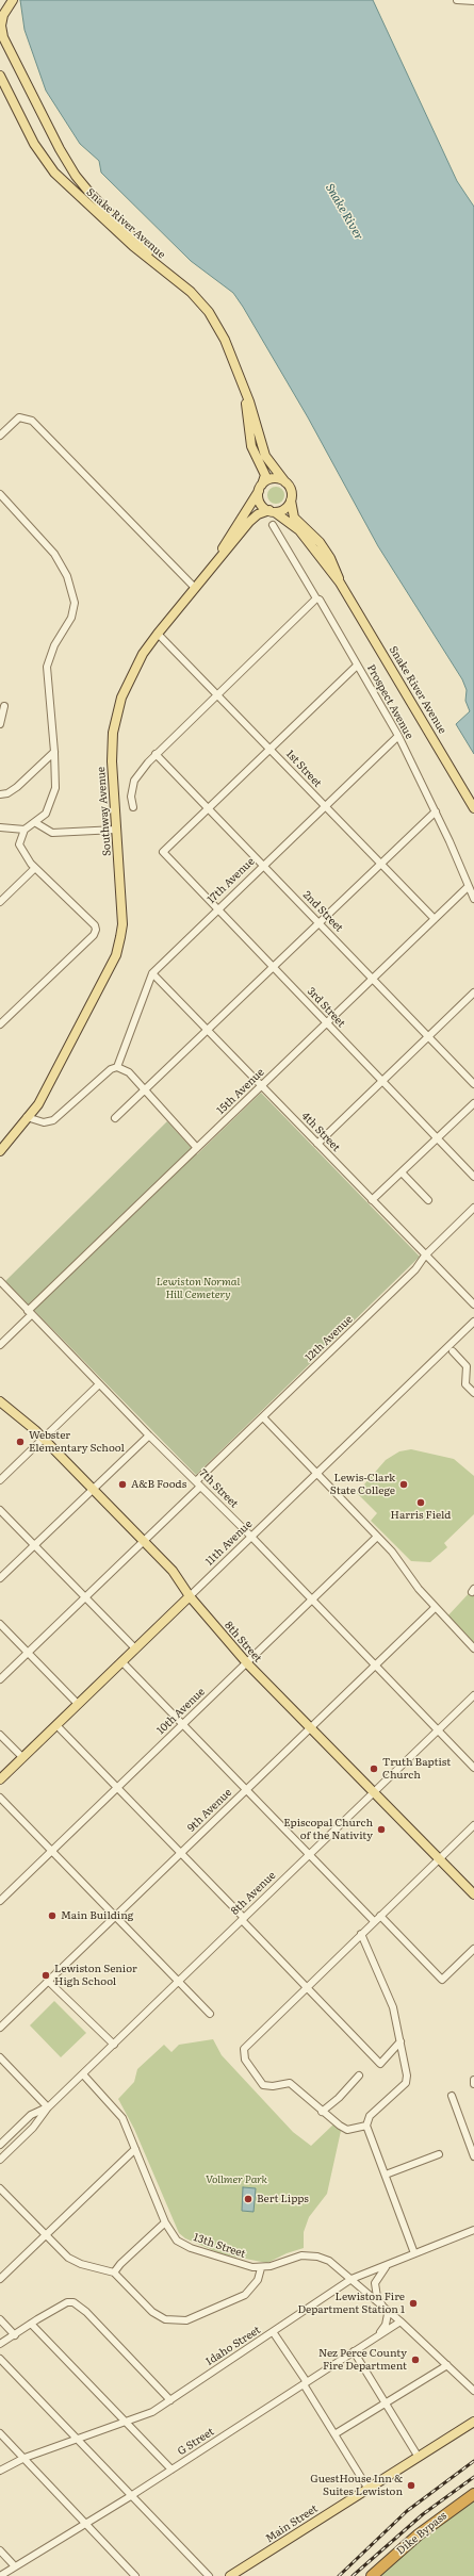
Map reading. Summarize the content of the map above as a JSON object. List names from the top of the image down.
{
  "streets": {
    "highway": ["Dike Bypass"],
    "main road": [
      "Snake River Avenue",
      "Southway Avenue",
      "11th Avenue",
      "8th Street",
      "Main Street"
    ],
    "street": [
      "Prospect Avenue",
      "1st Street",
      "17th Avenue",
      "2nd Street",
      "3rd Street",
      "15th Avenue",
      "4th Street",
      "12th Avenue",
      "7th Street",
      "10th Avenue",
      "9th Avenue",
      "8th Avenue",
      "13th Street",
      "Idaho Street",
      "G Street"
    ]
  },
  "crossings": [
    ["Snake River Avenue", "Southway Avenue"],
    ["Prospect Avenue", "17th Avenue"],
    ["Prospect Avenue", "15th Avenue"],
    ["1st Street", "Southway Avenue"],
    ["1st Street", "17th Avenue"],
    ["1st Street", "15th Avenue"],
    ["17th Avenue", "2nd Street"],
    ["17th Avenue", "3rd Street"],
    ["17th Avenue", "4th Street"],
    ["2nd Street", "3rd Street"],
    ["2nd Street", "15th Avenue"],
    ["3rd Street", "15th Avenue"],
    ["15th Avenue", "4th Street"],
    ["15th Avenue", "7th Street"],
    ["4th Street", "12th Avenue"],
    ["12th Avenue", "7th Street"],
    ["12th Avenue", "8th Street"],
    ["7th Street", "11th Avenue"],
    ["7th Street", "10th Avenue"],
    ["7th Street", "9th Avenue"],
    ["7th Street", "8th Avenue"],
    ["11th Avenue", "8th Street"],
    ["8th Street", "10th Avenue"],
    ["8th Street", "9th Avenue"],
    ["8th Street", "8th Avenue"],
    ["8th Avenue", "13th Street"],
    ["13th Street", "Idaho Street"],
    ["13th Street", "G Street"]
  ],
  "water": ["Snake River"],
  "parks": ["Lewiston Normal Hill Cemetery", "Vollmer Park"],
  "places": [
    "Webster Elementary School",
    "A&B Foods",
    "Lewis-Clark State College",
    "Harris Field",
    "Truth Baptist Church",
    "Episcopal Church of the Nativity",
    "Main Building",
    "Lewiston Senior High School",
    "Bert Lipps",
    "Lewiston Fire Department Station 1",
    "Nez Perce County Fire Department",
    "GuestHouse Inn & Suites Lewiston"
  ]
}
